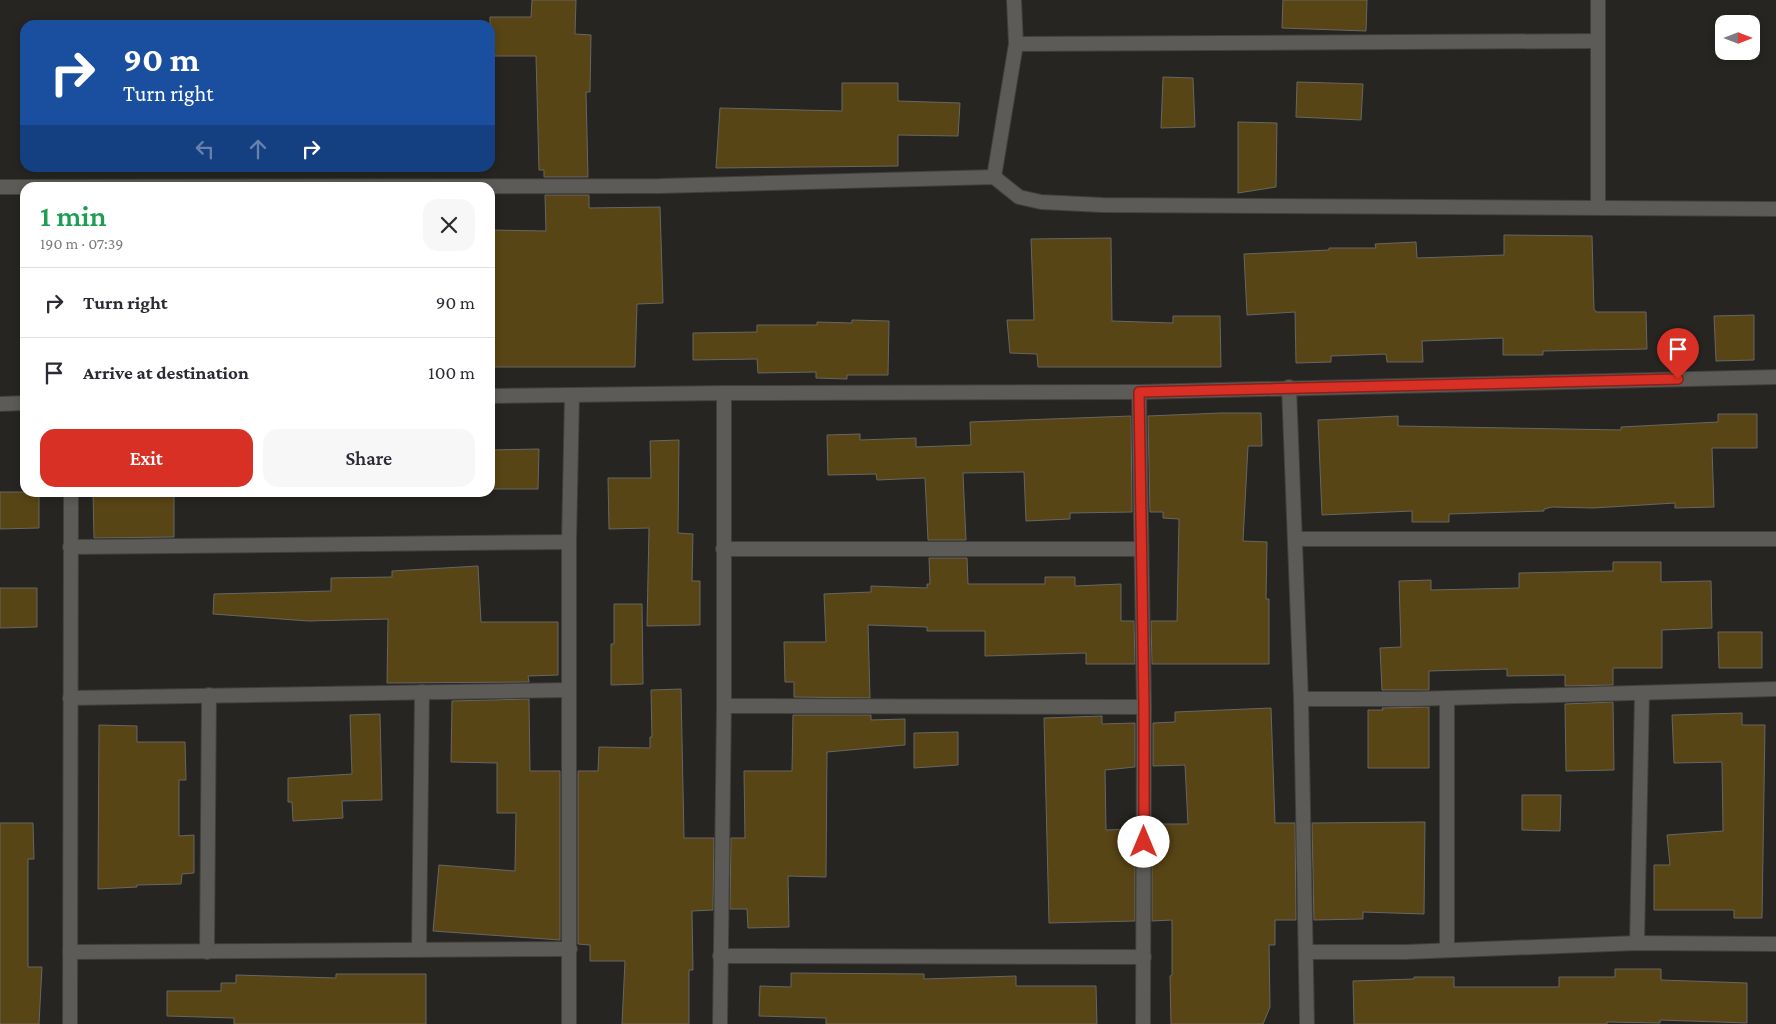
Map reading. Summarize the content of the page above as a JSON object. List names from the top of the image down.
{
  "north": "right",
  "page": {
    "turn": ["90 m", "Turn right"],
    "heading": ["1 min", "190 m · 07:39"],
    "list": [
      {
        "name": "Turn right",
        "value": "90 m"
      },
      {
        "name": "Arrive at destination",
        "value": "100 m"
      }
    ],
    "buttons": ["Exit", "Share"]
  }
}
